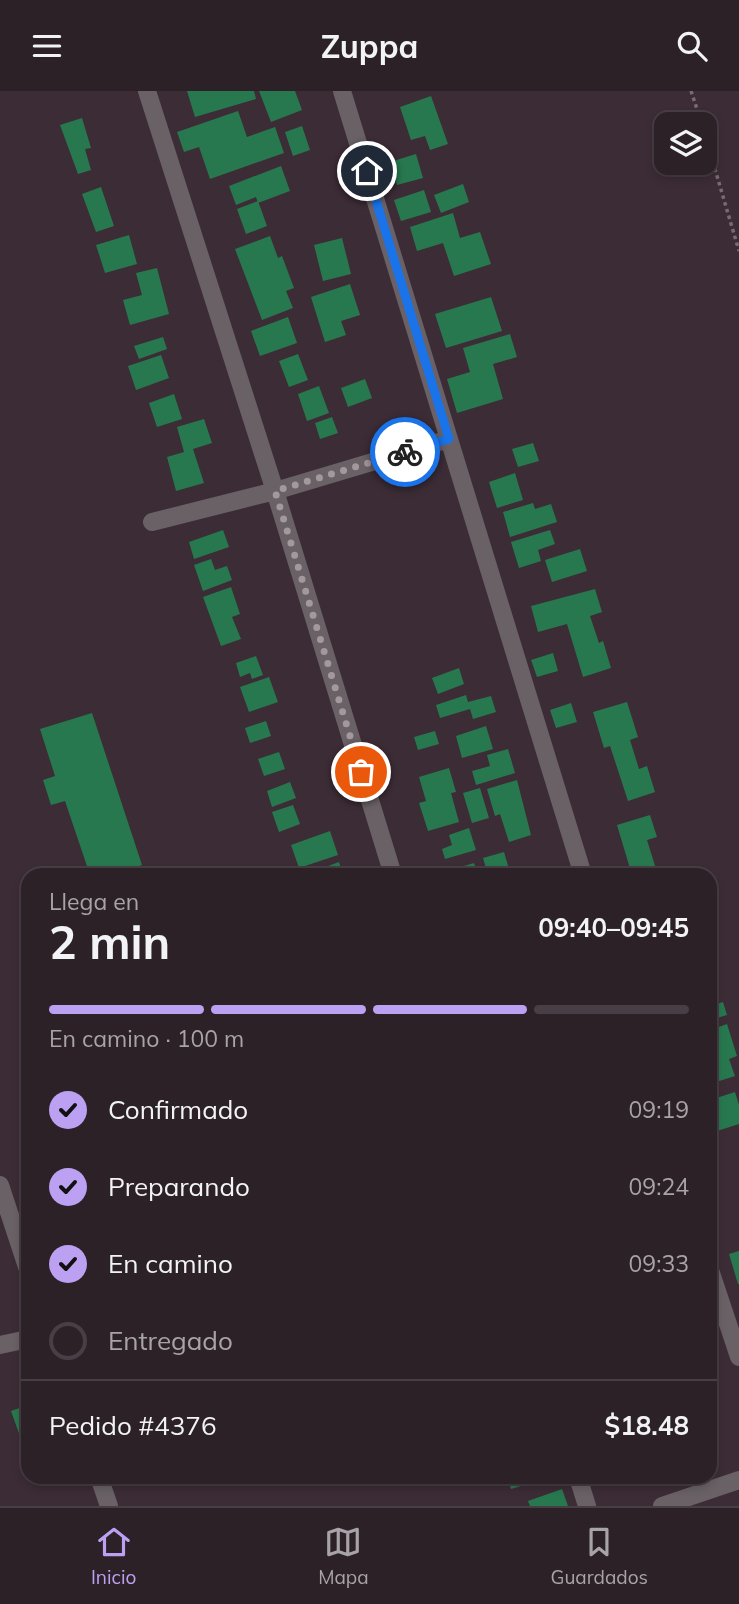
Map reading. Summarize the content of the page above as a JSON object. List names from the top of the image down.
{
  "page": {
    "header": "Zuppa",
    "heading": ["2 min", "Llega en", "09:40–09:45"],
    "panel": ["Pedido #4376", "$18.48"],
    "bar": "En camino · 100 m",
    "list": [
      ["Confirmado", "09:19"],
      ["Preparando", "09:24"],
      ["En camino", "09:33"],
      "Entregado"
    ],
    "tabs": ["Inicio", "Mapa", "Guardados"]
  }
}
